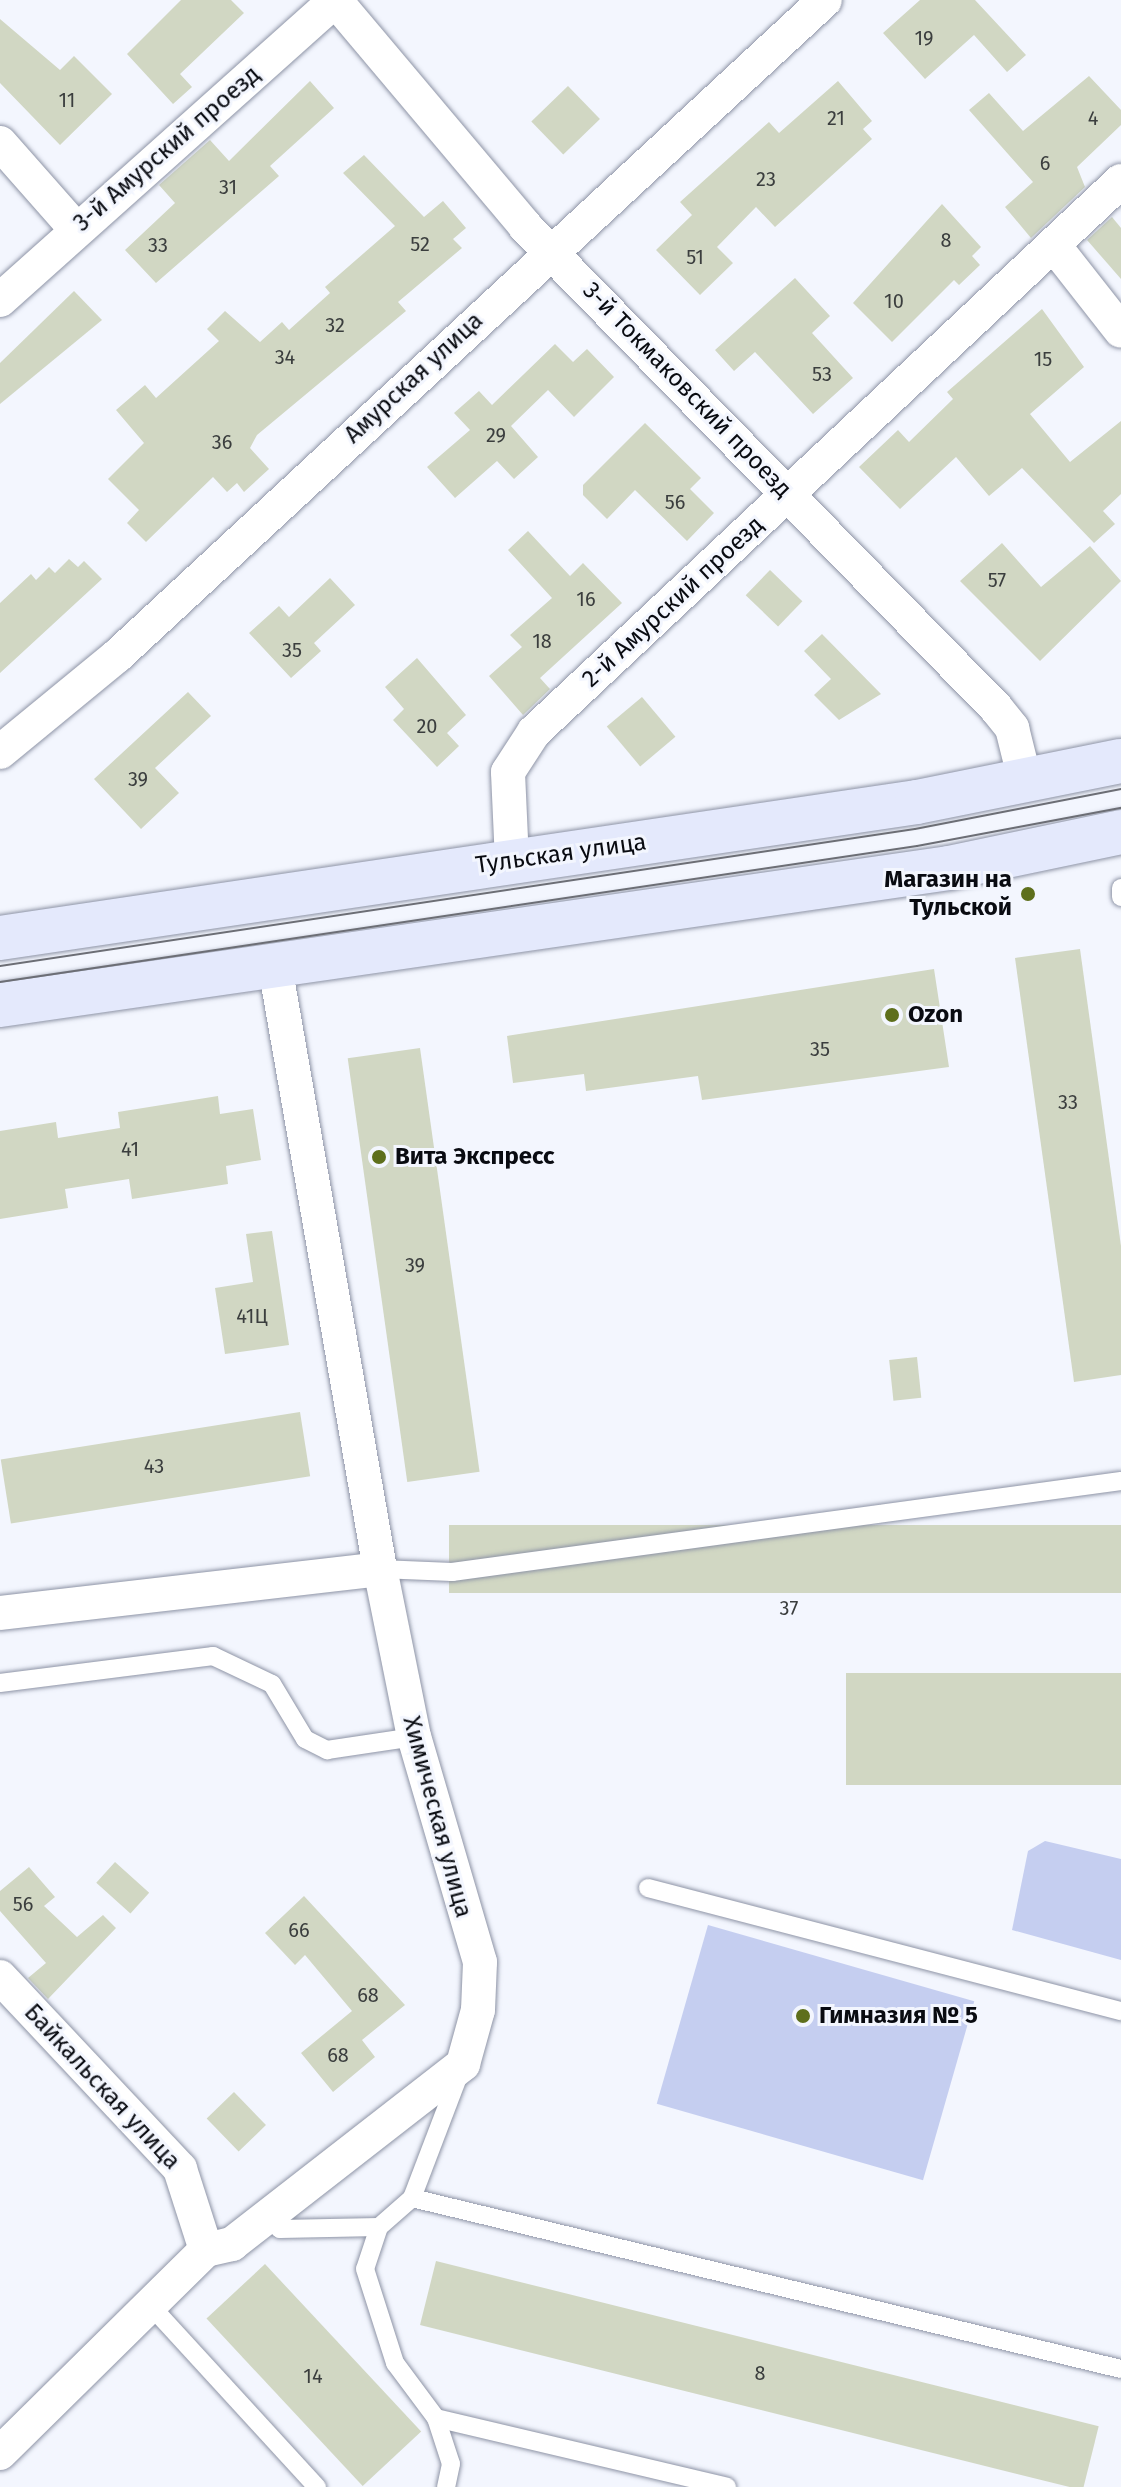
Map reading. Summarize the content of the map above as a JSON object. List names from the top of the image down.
{
  "streets": {
    "street": [
      "3-й Амурский проезд",
      "Амурская улица",
      "3-й Токмаковский проезд",
      "2-й Амурский проезд",
      "Тульская улица",
      "Химическая улица",
      "Байкальская улица"
    ]
  },
  "crossings": [
    ["3-й Амурский проезд", "3-й Токмаковский проезд"],
    ["Амурская улица", "3-й Токмаковский проезд"],
    ["3-й Токмаковский проезд", "2-й Амурский проезд"],
    ["3-й Токмаковский проезд", "Тульская улица"],
    ["2-й Амурский проезд", "Тульская улица"]
  ],
  "places": [
    "Магазин на Тульской",
    "Ozon",
    "Вита Экспресс",
    "Гимназия № 5"
  ],
  "house_numbers": [
    "19",
    "11",
    "21",
    "4",
    "6",
    "23",
    "31",
    "8",
    "52",
    "33",
    "51",
    "10",
    "32",
    "34",
    "15",
    "53",
    "29",
    "36",
    "56",
    "57",
    "16",
    "18",
    "35",
    "20",
    "39",
    "35",
    "33",
    "41",
    "39",
    "41Ц",
    "43",
    "37",
    "56",
    "66",
    "68",
    "68",
    "8",
    "14"
  ]
}
